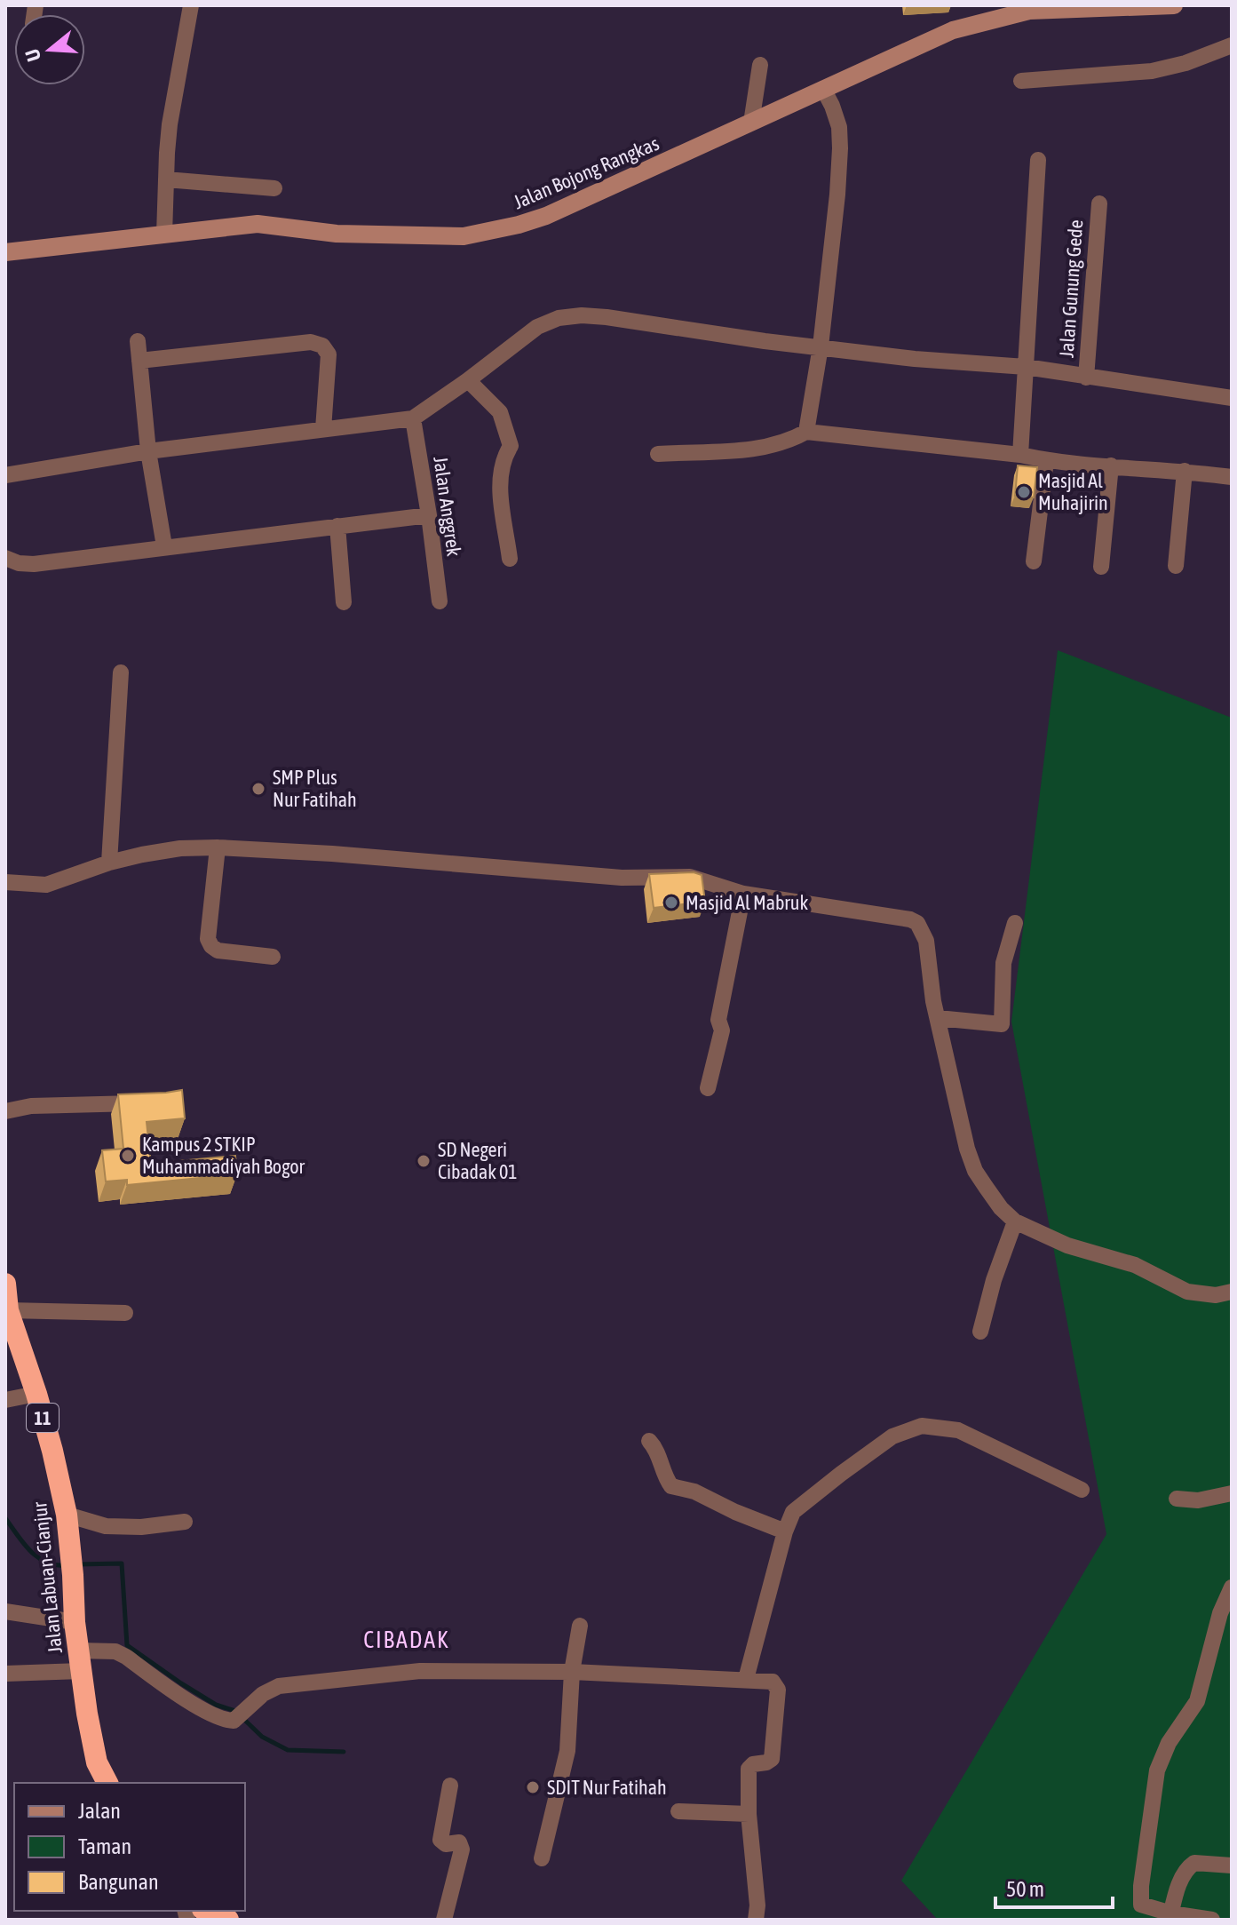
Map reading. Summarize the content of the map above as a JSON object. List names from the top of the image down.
{
  "streets": {
    "highway": ["11", "Jalan Labuan-Cianjur"],
    "main road": ["Jalan Bojong Rangkas"],
    "street": ["Jalan Gunung Gede", "Jalan Anggrek"]
  },
  "districts": ["CIBADAK"],
  "places": [
    "Masjid Al Muhajirin",
    "SMP Plus Nur Fatihah",
    "Masjid Al Mabruk",
    "Kampus 2 STKIP Muhammadiyah Bogor",
    "SD Negeri Cibadak 01",
    "SDIT Nur Fatihah"
  ],
  "legend": ["Jalan", "Taman", "Bangunan"],
  "scale_bar": "50 m",
  "north": "left"
}
